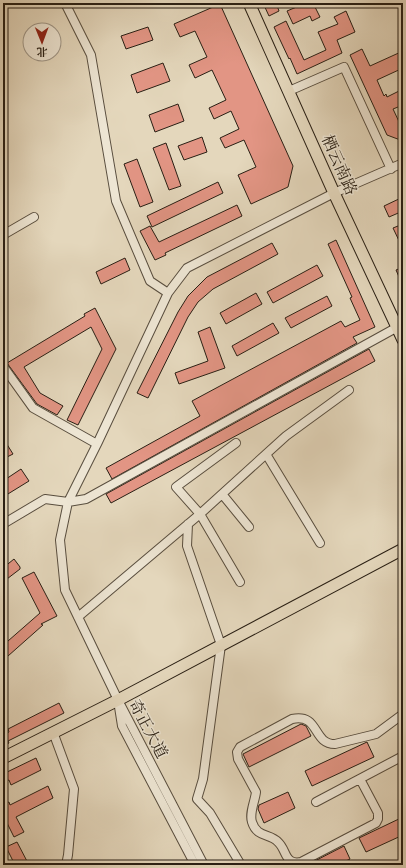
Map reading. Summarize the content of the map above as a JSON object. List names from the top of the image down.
{
  "streets": {
    "main road": ["栖云南路"],
    "street": ["奇正大道"]
  },
  "north": "bottom"
}
